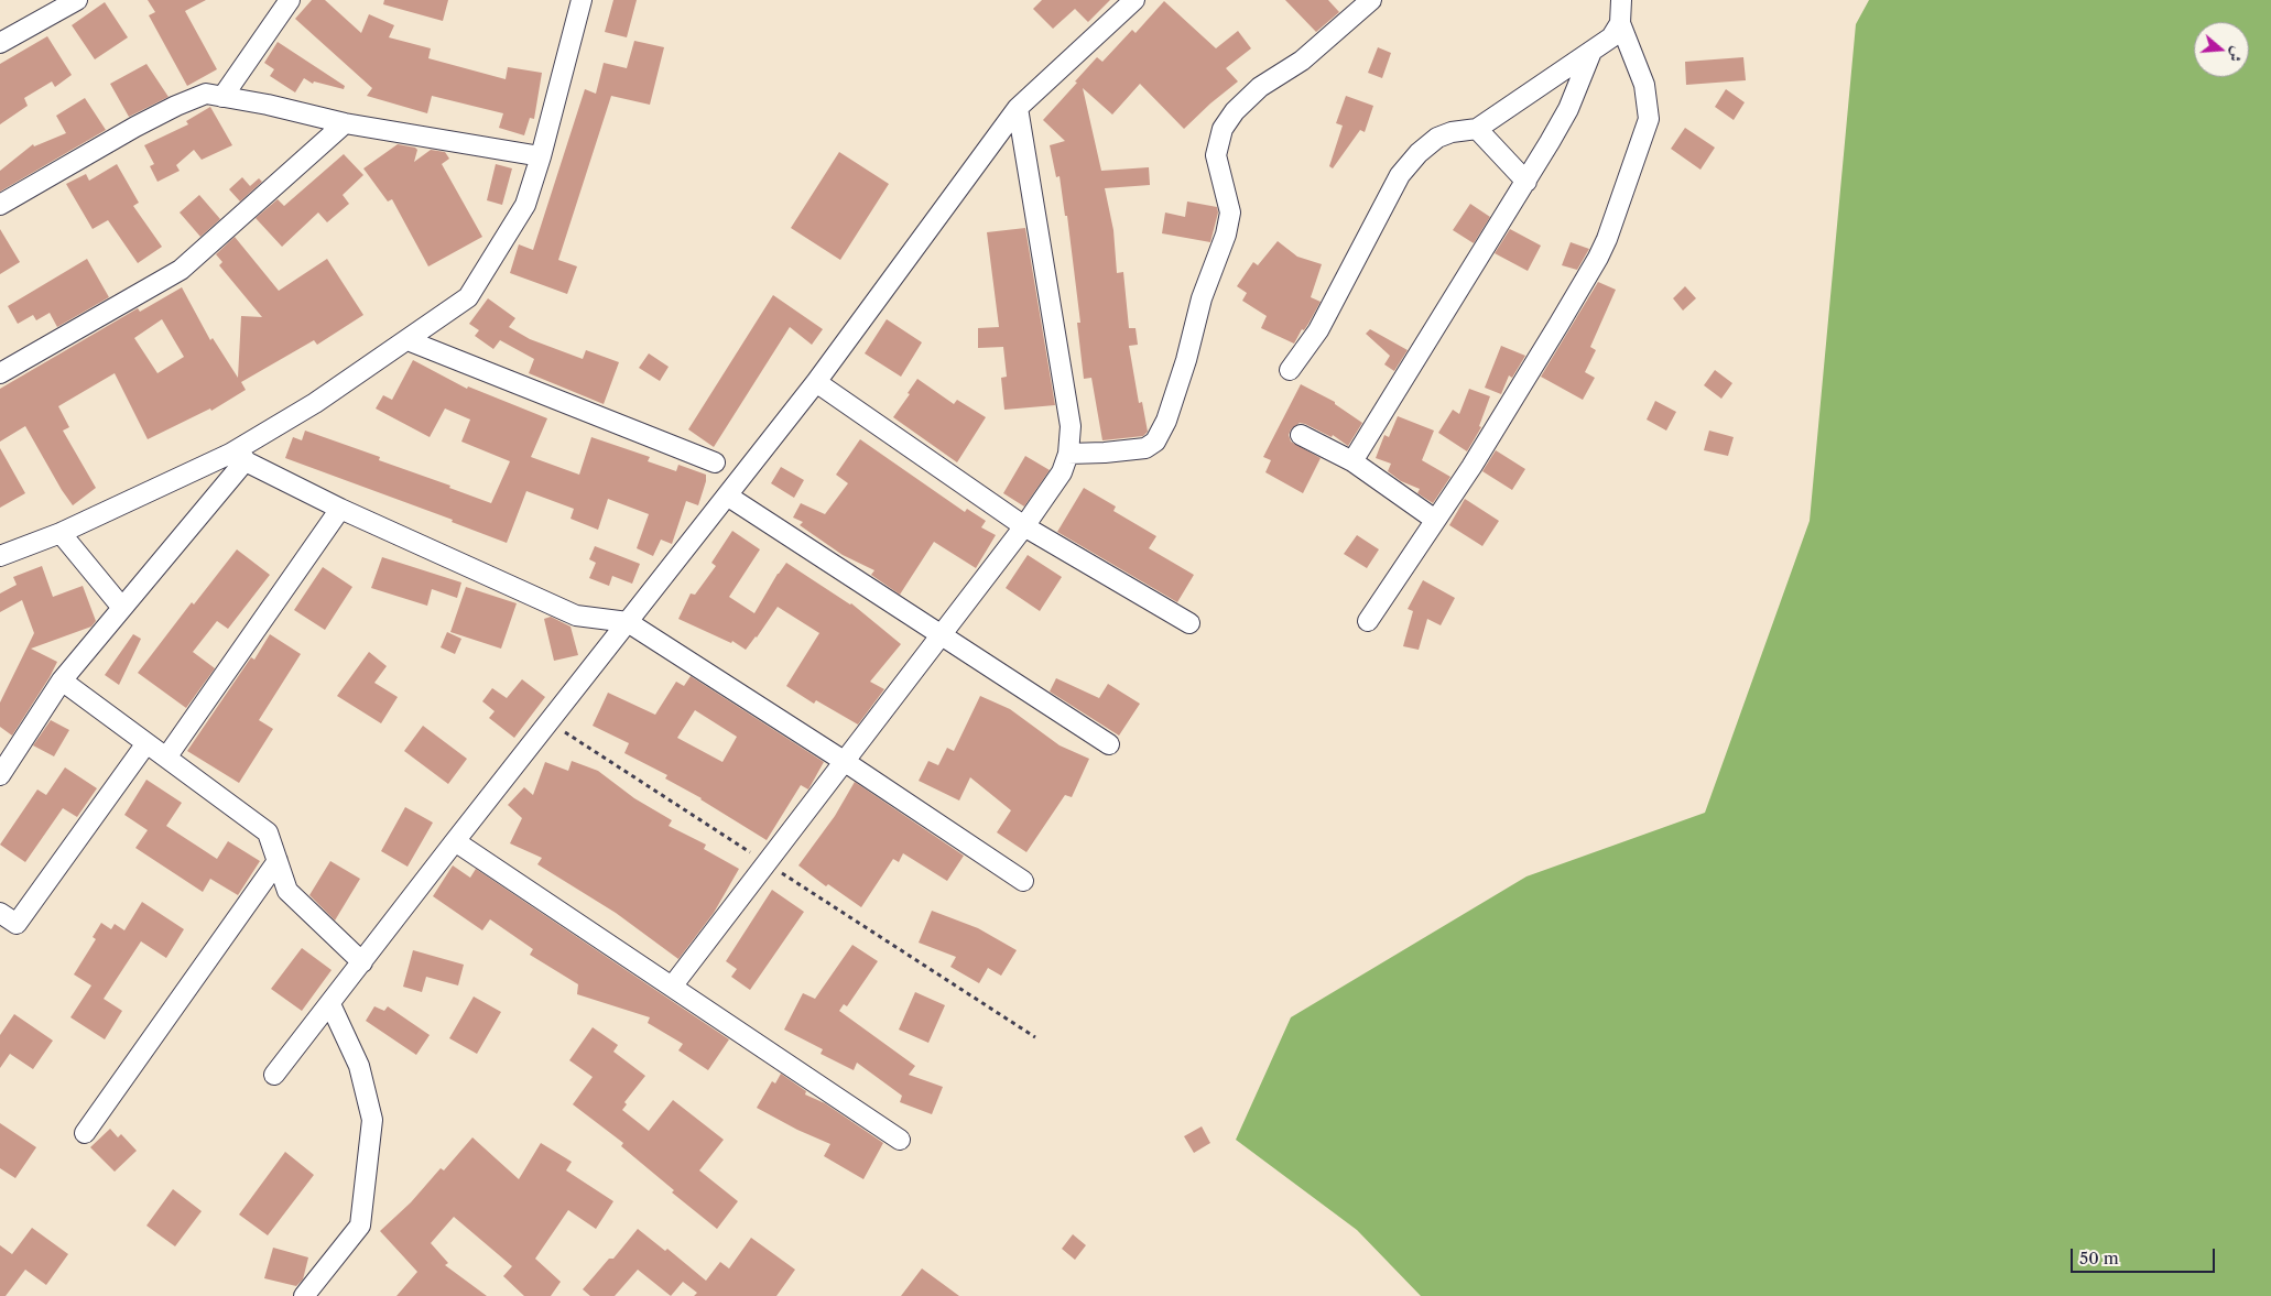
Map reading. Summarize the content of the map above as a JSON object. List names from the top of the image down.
{
  "scale_bar": "50 m",
  "north": "right"
}
